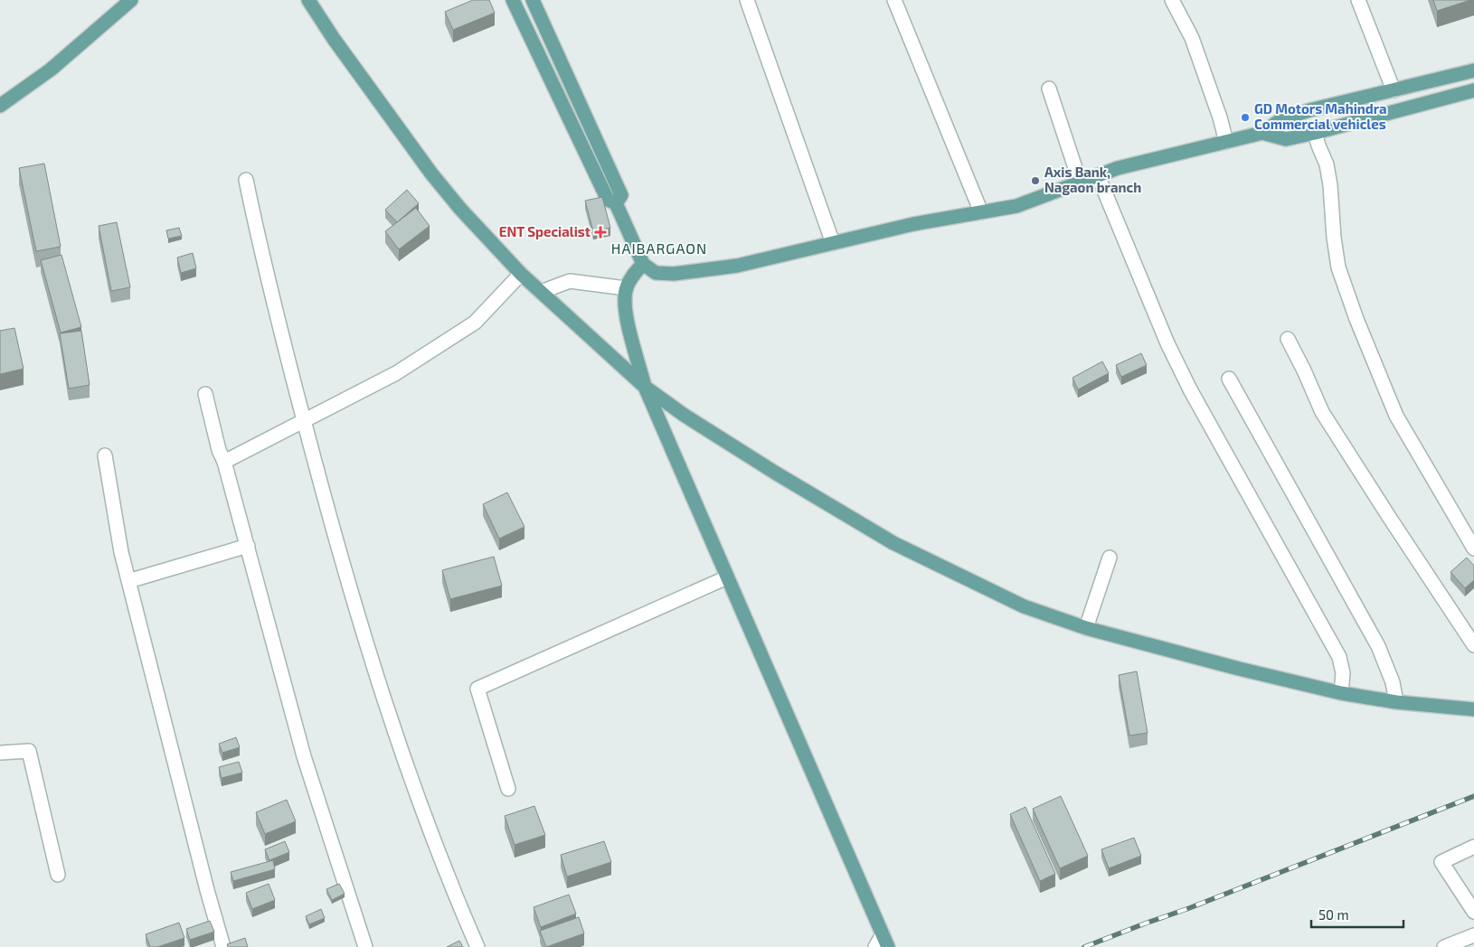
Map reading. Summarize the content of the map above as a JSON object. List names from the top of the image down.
{
  "districts": ["HAIBARGAON"],
  "places": {
    "other": ["GD Motors Mahindra Commercial vehicles", "Axis Bank, Nagaon branch"],
    "health": ["ENT Specialist"]
  },
  "scale_bar": "50 m"
}
